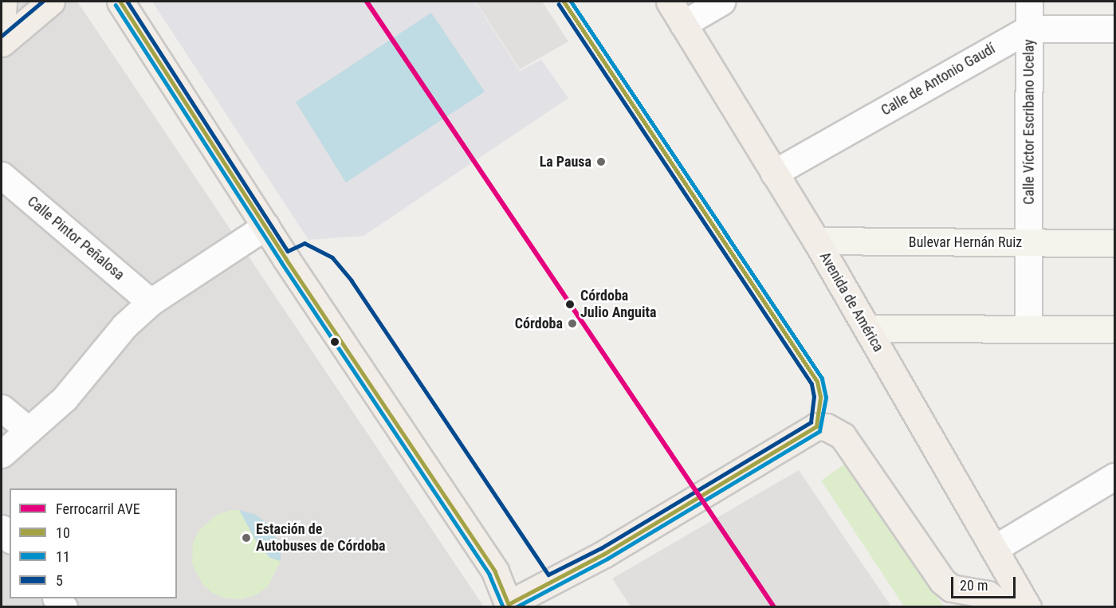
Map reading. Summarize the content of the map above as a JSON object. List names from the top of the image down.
{
  "streets": {
    "main road": ["Avenida de América"],
    "street": [
      "Calle de Antonio Gaudí",
      "Calle Víctor Escribano Ucelay",
      "Calle Pintor Peñalosa",
      "Bulevar Hernán Ruiz"
    ]
  },
  "crossings": [
    ["Calle de Antonio Gaudí", "Calle Víctor Escribano Ucelay"],
    ["Calle de Antonio Gaudí", "Avenida de América"],
    ["Calle Víctor Escribano Ucelay", "Bulevar Hernán Ruiz"],
    ["Bulevar Hernán Ruiz", "Avenida de América"]
  ],
  "places": [
    "La Pausa",
    "Córdoba Julio Anguita",
    "Córdoba",
    "Estación de Autobuses de Córdoba"
  ],
  "lines": [
    "rail line AVE",
    "transit line 10",
    "transit line 11",
    "transit line 5"
  ],
  "legend": [
    "Ferrocarril AVE",
    "10",
    "11",
    "5"
  ],
  "scale_bar": "20 m"
}
